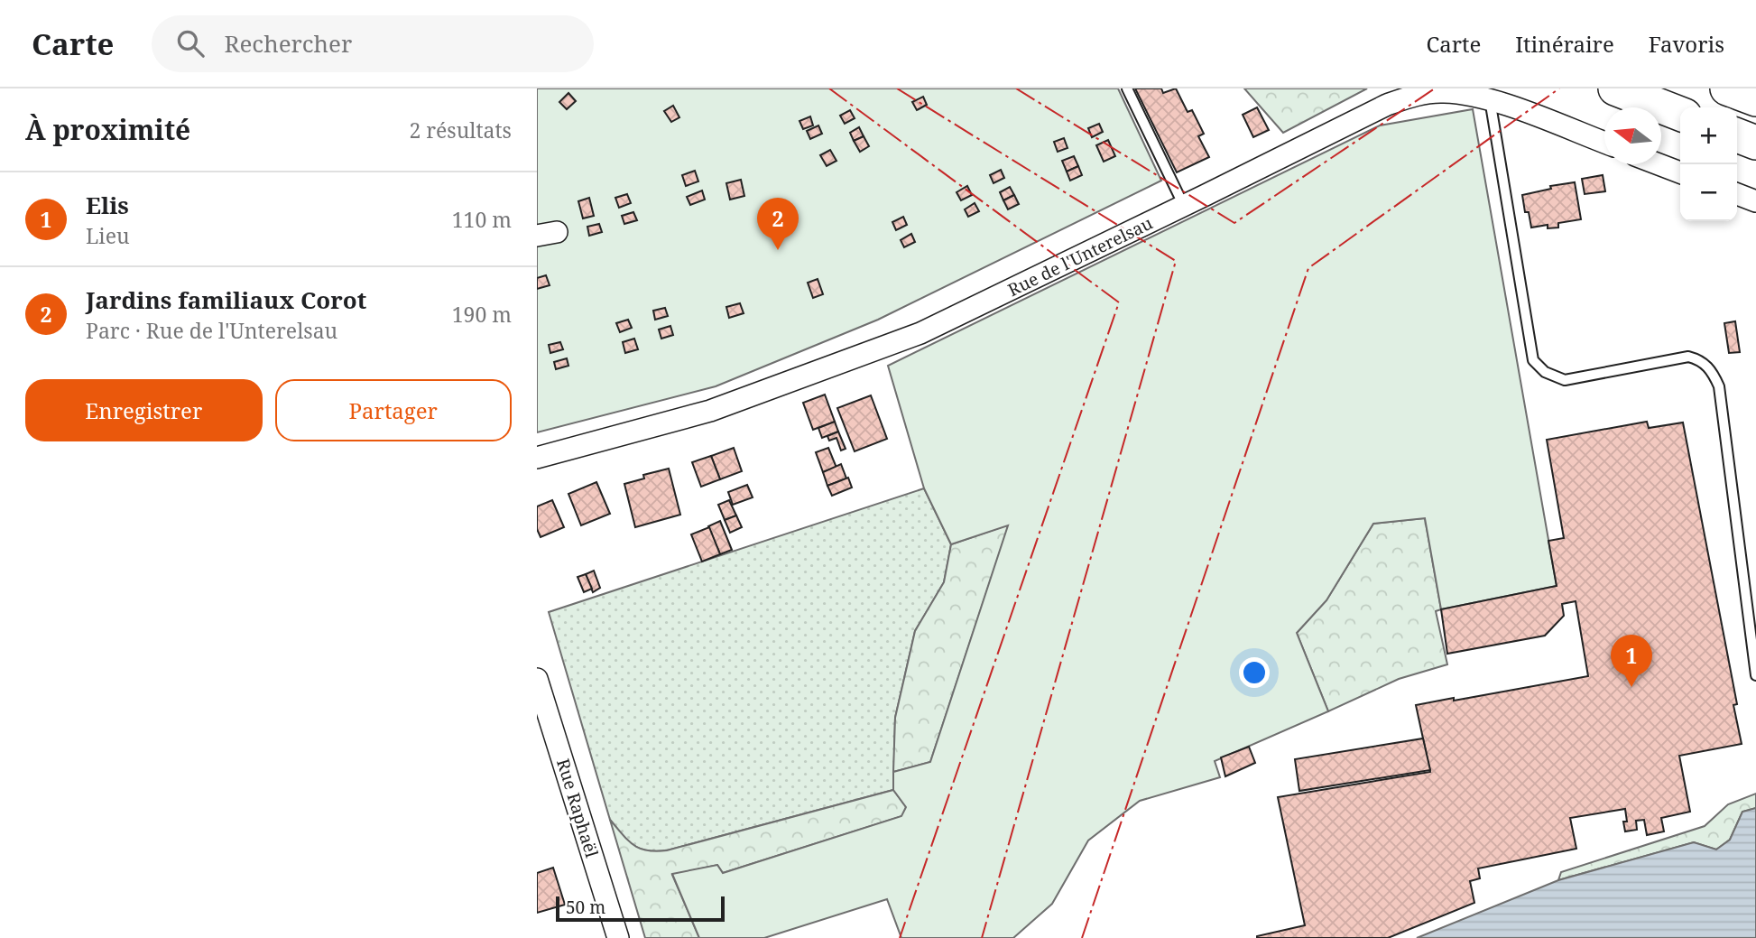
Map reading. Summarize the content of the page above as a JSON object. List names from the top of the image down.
{
  "streets": {
    "street": ["Rue de l'Unterelsau", "Rue Raphaël"]
  },
  "scale_bar": "50 m",
  "north": "left",
  "page": {
    "header": "Carte",
    "search": "Rechercher",
    "nav": ["Carte", "Itinéraire", "Favoris"],
    "heading": ["À proximité", "2 résultats"],
    "map_buttons": ["+", "−"],
    "list": [
      {
        "mark": "1",
        "name": "Elis",
        "note": "Lieu",
        "value": "110 m"
      },
      {
        "mark": "2",
        "name": "Jardins familiaux Corot",
        "note": "Parc · Rue de l'Unterelsau",
        "value": "190 m"
      }
    ],
    "pins": ["2", "1"],
    "buttons": ["Enregistrer", "Partager"],
    "scale": "50 m"
  }
}
